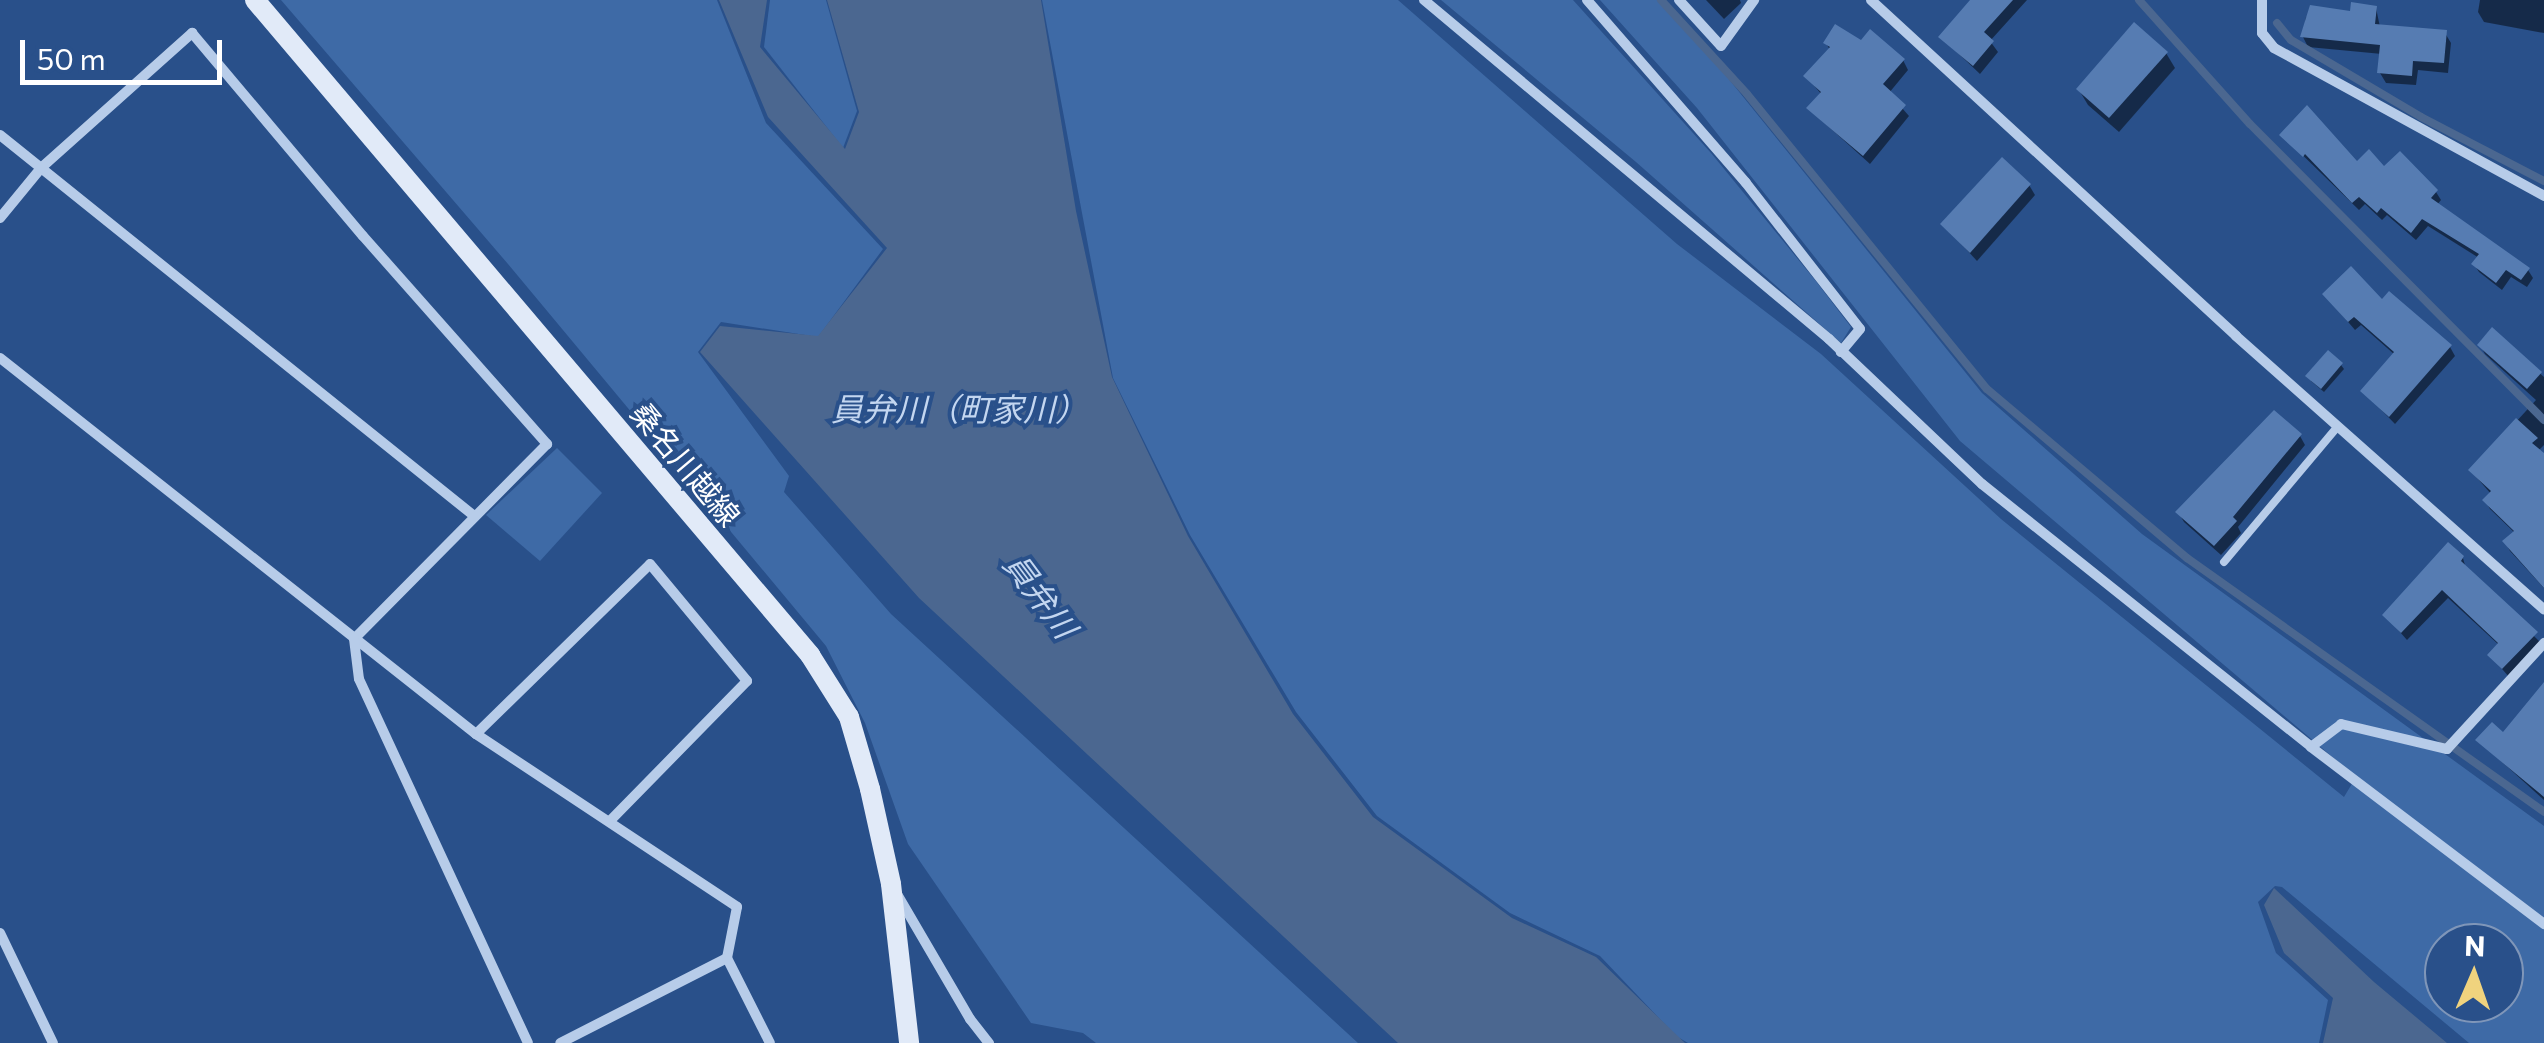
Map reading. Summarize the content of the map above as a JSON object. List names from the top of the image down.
{
  "streets": {
    "main road": ["桑名川越線"]
  },
  "water": ["員弁川（町家川）", "員弁川"],
  "scale_bar": "50 m",
  "north": "top"
}
